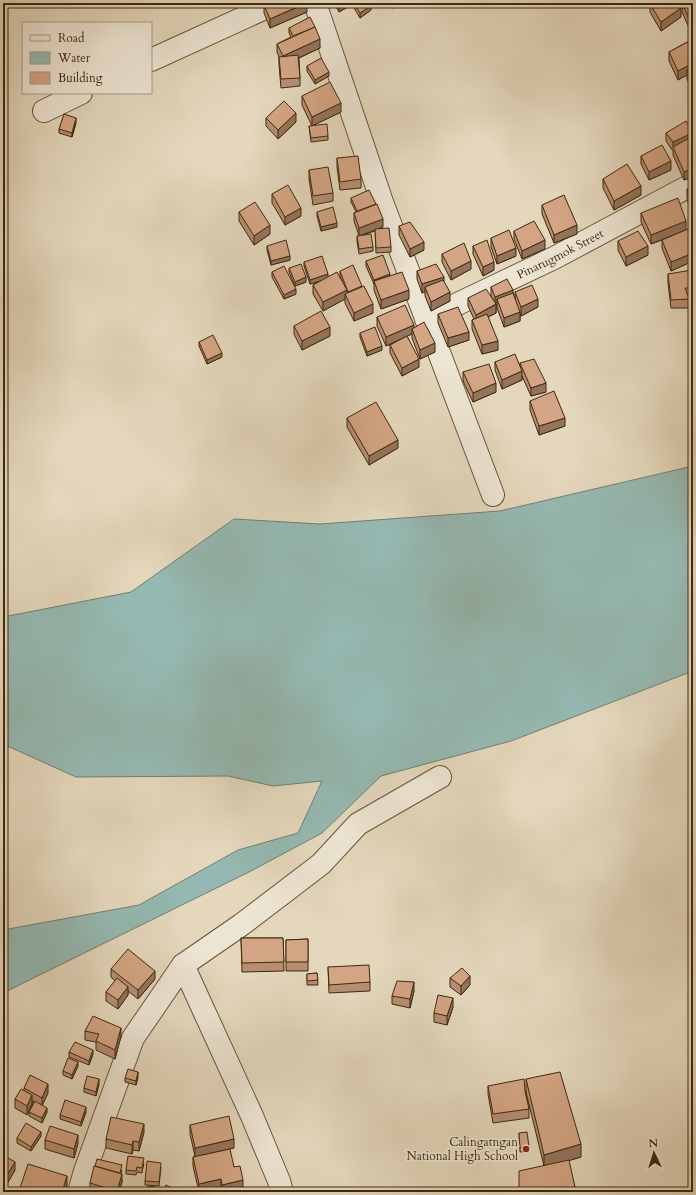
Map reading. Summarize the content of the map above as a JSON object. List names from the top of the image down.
{
  "streets": {
    "street": ["Pinarugmok Street"]
  },
  "places": ["Calingatngan National High School"],
  "legend": ["Road", "Water", "Building"],
  "north": "top"
}
